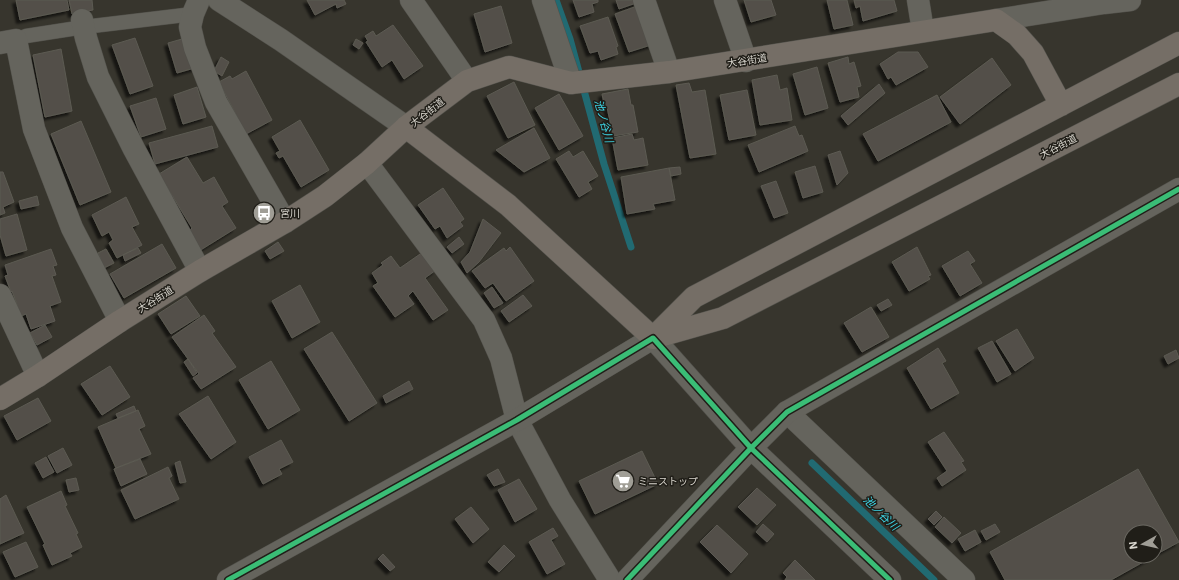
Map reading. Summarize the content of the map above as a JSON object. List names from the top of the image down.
{
  "streets": {
    "main road": ["大谷街道"]
  },
  "water": ["池ノ谷川"],
  "places": {
    "bus stop": ["宮川"],
    "supermarket": ["ミニストップ"]
  },
  "north": "left"
}
